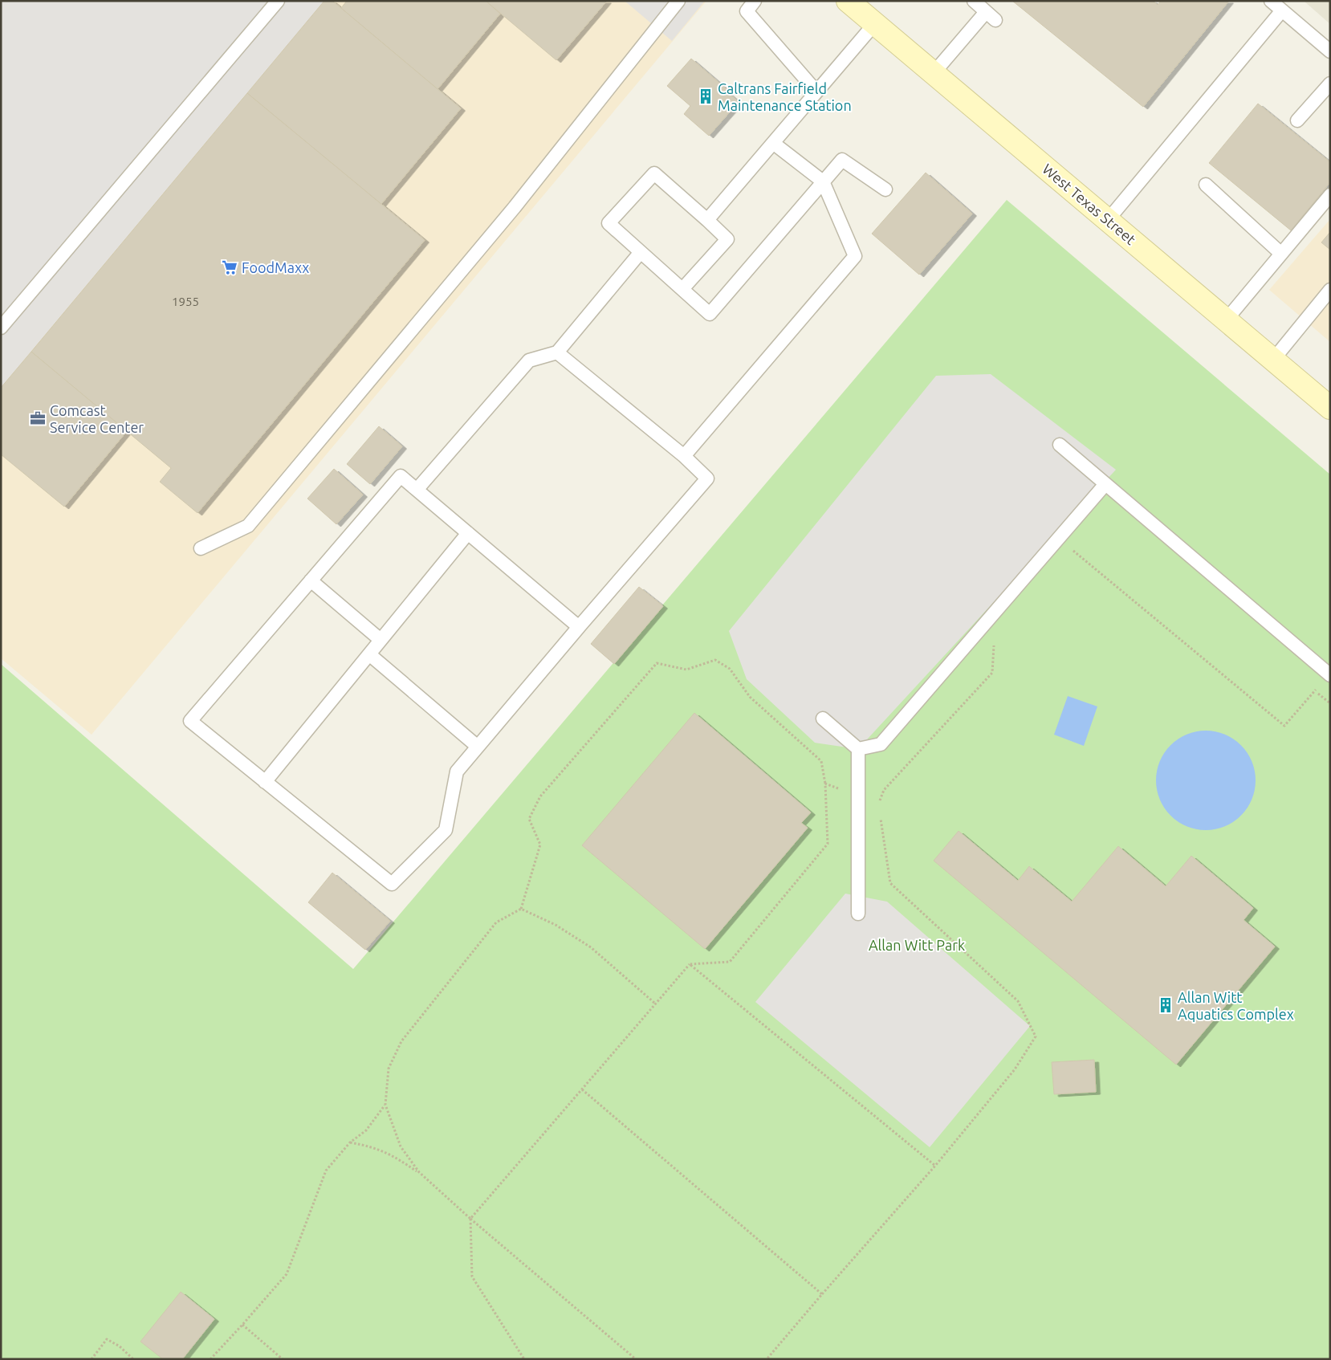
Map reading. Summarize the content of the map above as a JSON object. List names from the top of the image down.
{
  "streets": {
    "main road": ["West Texas Street"]
  },
  "parks": ["Allan Witt Park"],
  "places": {
    "building": ["Caltrans Fairfield Maintenance Station", "Allan Witt Aquatics Complex"],
    "supermarket": ["FoodMaxx"],
    "office": ["Comcast Service Center"]
  },
  "house_numbers": ["1955"]
}
